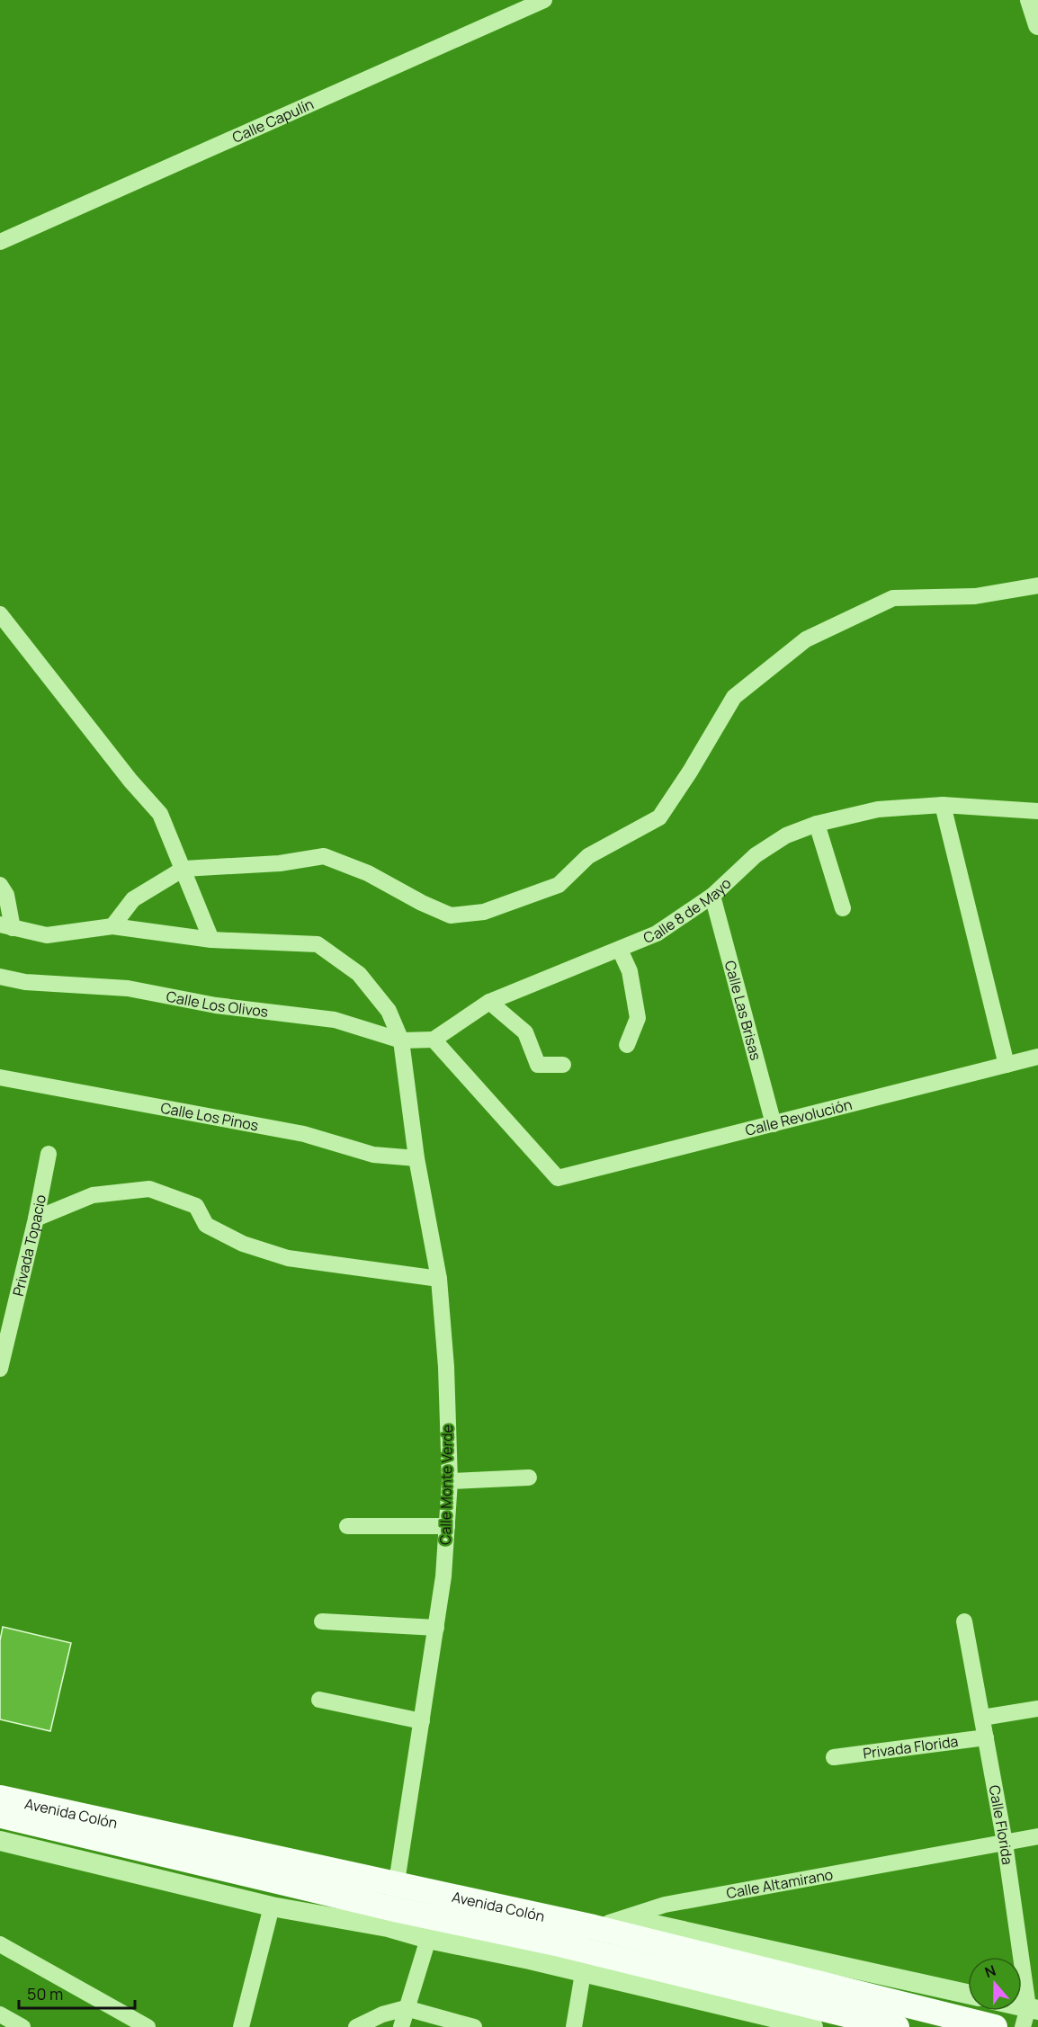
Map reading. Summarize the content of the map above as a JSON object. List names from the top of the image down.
{
  "streets": {
    "main road": ["Avenida Colón"],
    "street": [
      "Calle Capulín",
      "Calle 8 de Mayo",
      "Calle Los Olivos",
      "Calle Las Brisas",
      "Calle Los Pinos",
      "Calle Revolución",
      "Privada Topacio",
      "Calle Monte Verde",
      "Privada Florida",
      "Calle Florida",
      "Calle Altamirano"
    ]
  },
  "crossings": [
    ["Calle 8 de Mayo", "Calle Los Olivos"],
    ["Calle 8 de Mayo", "Calle Las Brisas"],
    ["Calle 8 de Mayo", "Calle Revolución"],
    ["Calle Los Olivos", "Calle Revolución"],
    ["Calle Los Olivos", "Calle Monte Verde"],
    ["Calle Las Brisas", "Calle Revolución"],
    ["Calle Los Pinos", "Calle Monte Verde"],
    ["Calle Monte Verde", "Avenida Colón"],
    ["Privada Florida", "Calle Florida"],
    ["Avenida Colón", "Calle Altamirano"],
    ["Calle Florida", "Calle Altamirano"]
  ],
  "scale_bar": "50 m",
  "north": "top"
}
